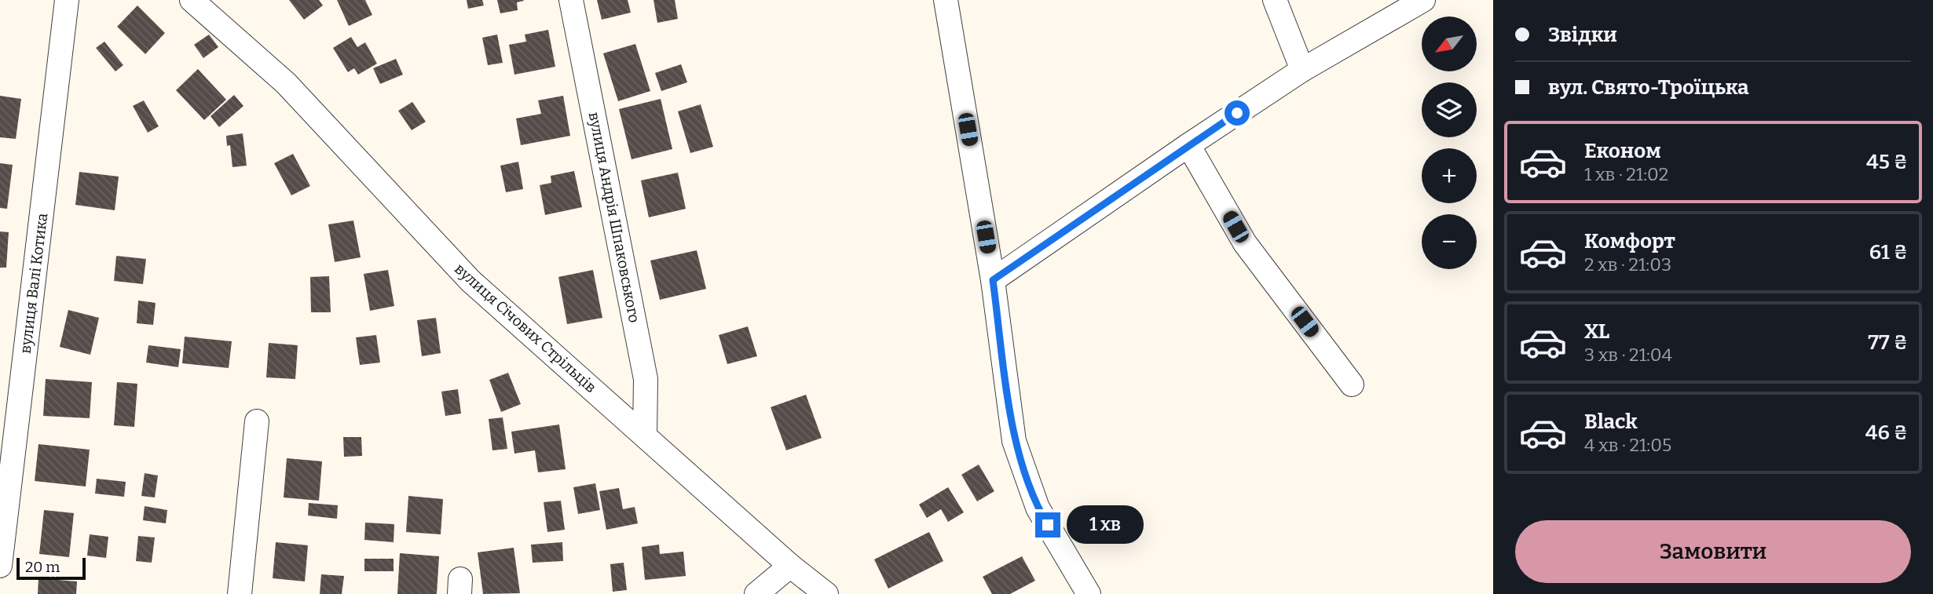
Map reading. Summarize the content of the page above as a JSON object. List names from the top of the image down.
{
  "streets": {
    "street": ["вулиця Андрія Шпаковського", "вулиця Валі Котика", "вулиця Січових Стрільців"]
  },
  "crossings": [
    ["вулиця Андрія Шпаковського", "вулиця Січових Стрільців"]
  ],
  "scale_bar": "20 m",
  "north": "bottom left",
  "page": {
    "banner": ["Звідки", "вул. Свято-Троїцька"],
    "map_buttons": ["+", "−"],
    "list": [
      {
        "name": "Економ",
        "note": "1 хв · 21:02",
        "value": "45 ₴"
      },
      {
        "name": "Комфорт",
        "note": "2 хв · 21:03",
        "value": "61 ₴"
      },
      {
        "name": "XL",
        "note": "3 хв · 21:04",
        "value": "77 ₴"
      },
      {
        "name": "Black",
        "note": "4 хв · 21:05",
        "value": "46 ₴"
      }
    ],
    "bubble": "1 хв",
    "buttons": "Замовити",
    "scale": "20 m"
  }
}
